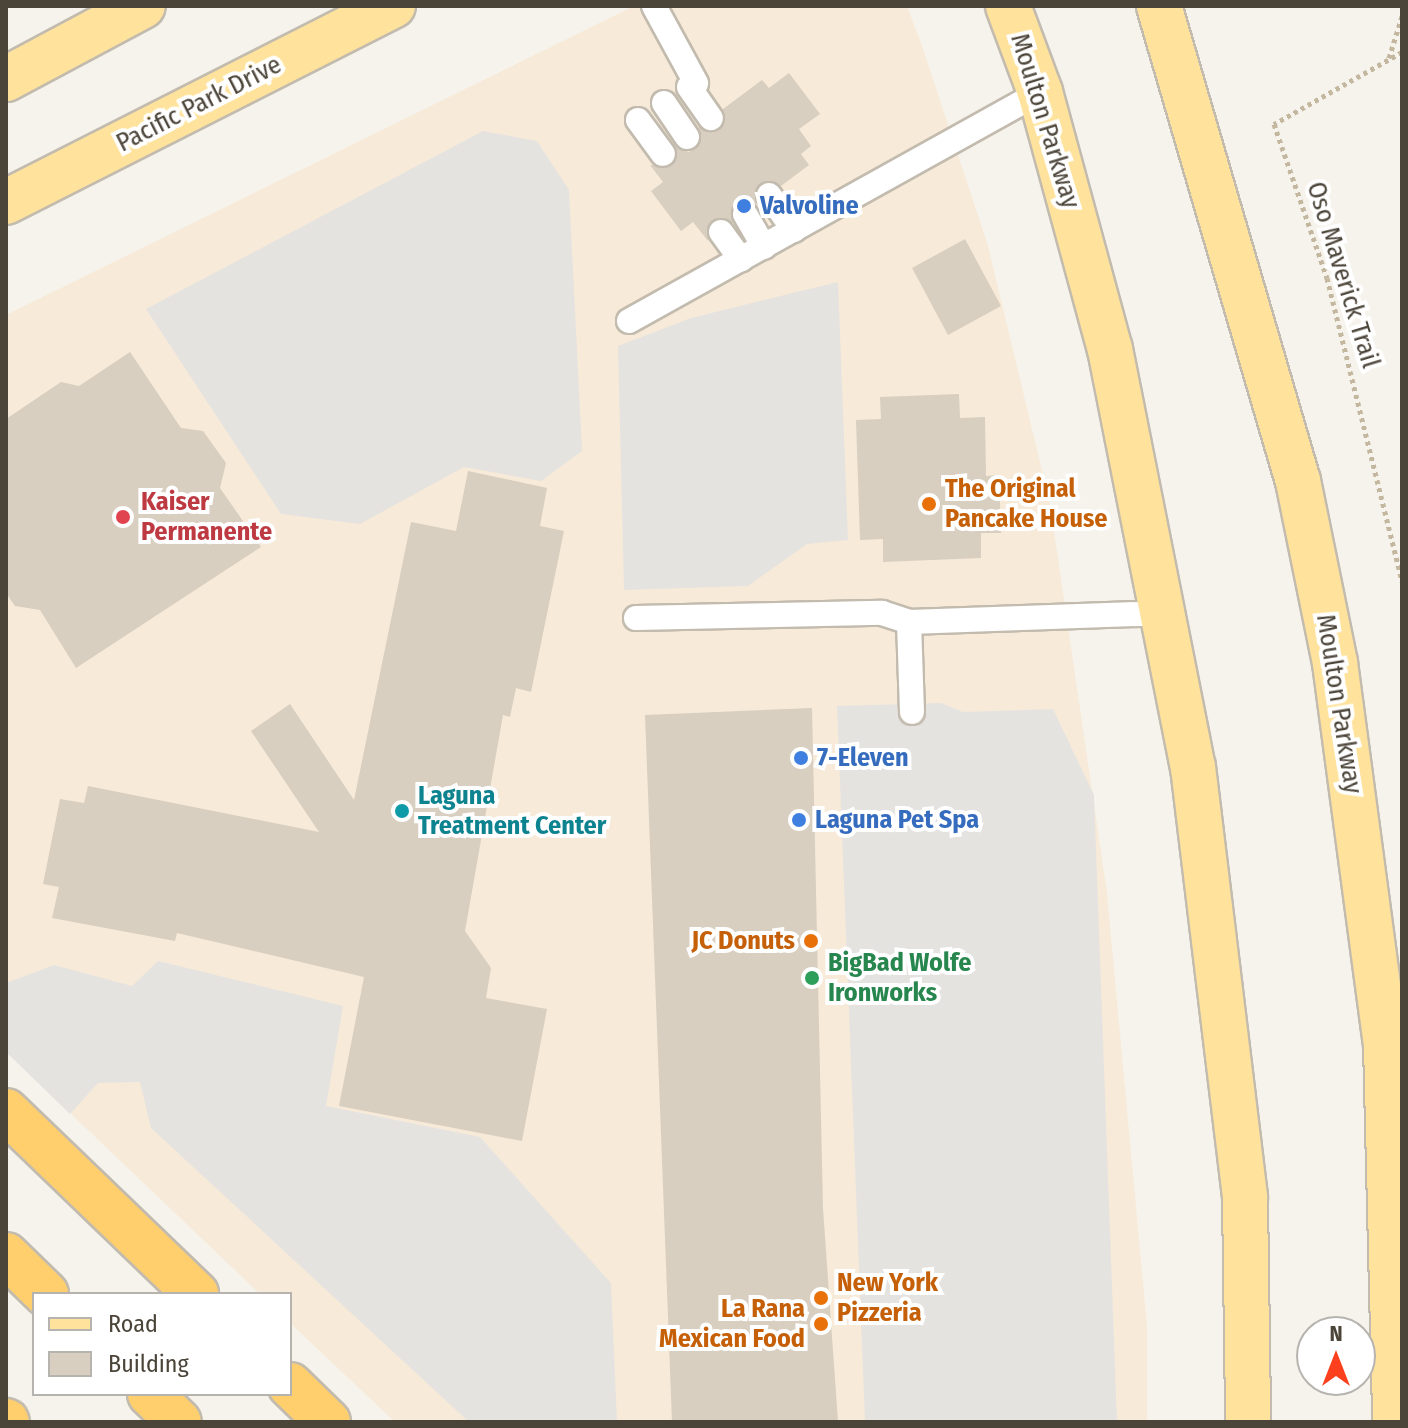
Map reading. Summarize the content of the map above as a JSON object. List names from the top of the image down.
{
  "streets": {
    "main road": ["Pacific Park Drive", "Moulton Parkway"],
    "path": ["Oso Maverick Trail"]
  },
  "places": [
    "Valvoline",
    "The Original Pancake House",
    "Kaiser Permanente",
    "7-Eleven",
    "Laguna Treatment Center",
    "Laguna Pet Spa",
    "JC Donuts",
    "BigBad Wolfe Ironworks",
    "New York Pizzeria",
    "La Rana Mexican Food"
  ],
  "legend": ["Road", "Building"],
  "north": "top"
}
